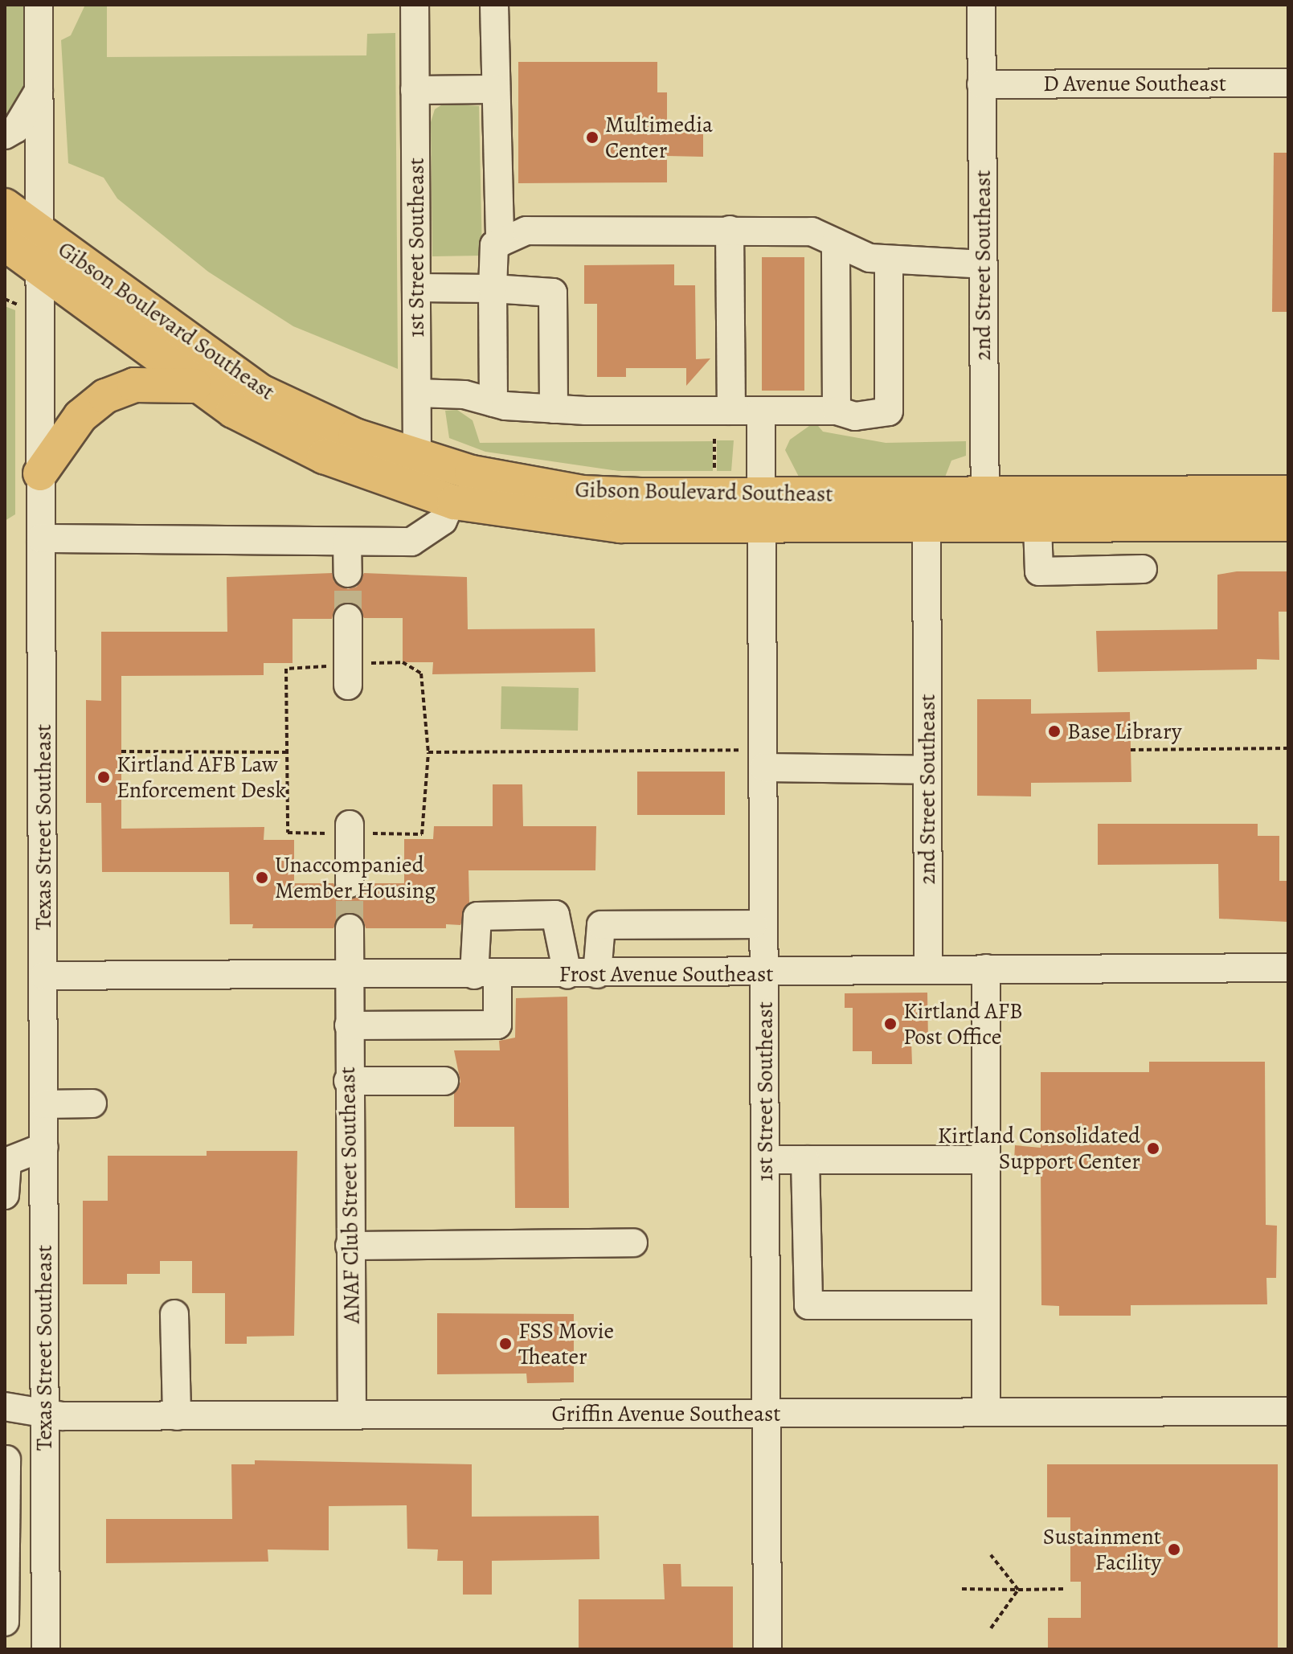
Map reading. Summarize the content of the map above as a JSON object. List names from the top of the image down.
{
  "streets": {
    "main road": ["Gibson Boulevard Southeast"],
    "street": [
      "D Avenue Southeast",
      "1st Street Southeast",
      "2nd Street Southeast",
      "Texas Street Southeast",
      "Frost Avenue Southeast",
      "ANAF Club Street Southeast",
      "Griffin Avenue Southeast"
    ]
  },
  "crossings": [
    ["D Avenue Southeast", "2nd Street Southeast"],
    ["1st Street Southeast", "Gibson Boulevard Southeast"],
    ["1st Street Southeast", "Frost Avenue Southeast"],
    ["1st Street Southeast", "Griffin Avenue Southeast"],
    ["2nd Street Southeast", "Gibson Boulevard Southeast"],
    ["2nd Street Southeast", "Frost Avenue Southeast"],
    ["Gibson Boulevard Southeast", "Texas Street Southeast"],
    ["Texas Street Southeast", "Frost Avenue Southeast"],
    ["Texas Street Southeast", "Griffin Avenue Southeast"],
    ["Frost Avenue Southeast", "ANAF Club Street Southeast"],
    ["ANAF Club Street Southeast", "Griffin Avenue Southeast"]
  ],
  "places": [
    "Multimedia Center",
    "Base Library",
    "Kirtland AFB Law Enforcement Desk",
    "Unaccompanied Member Housing",
    "Kirtland AFB Post Office",
    "Kirtland Consolidated Support Center",
    "FSS Movie Theater",
    "Sustainment Facility"
  ]
}
